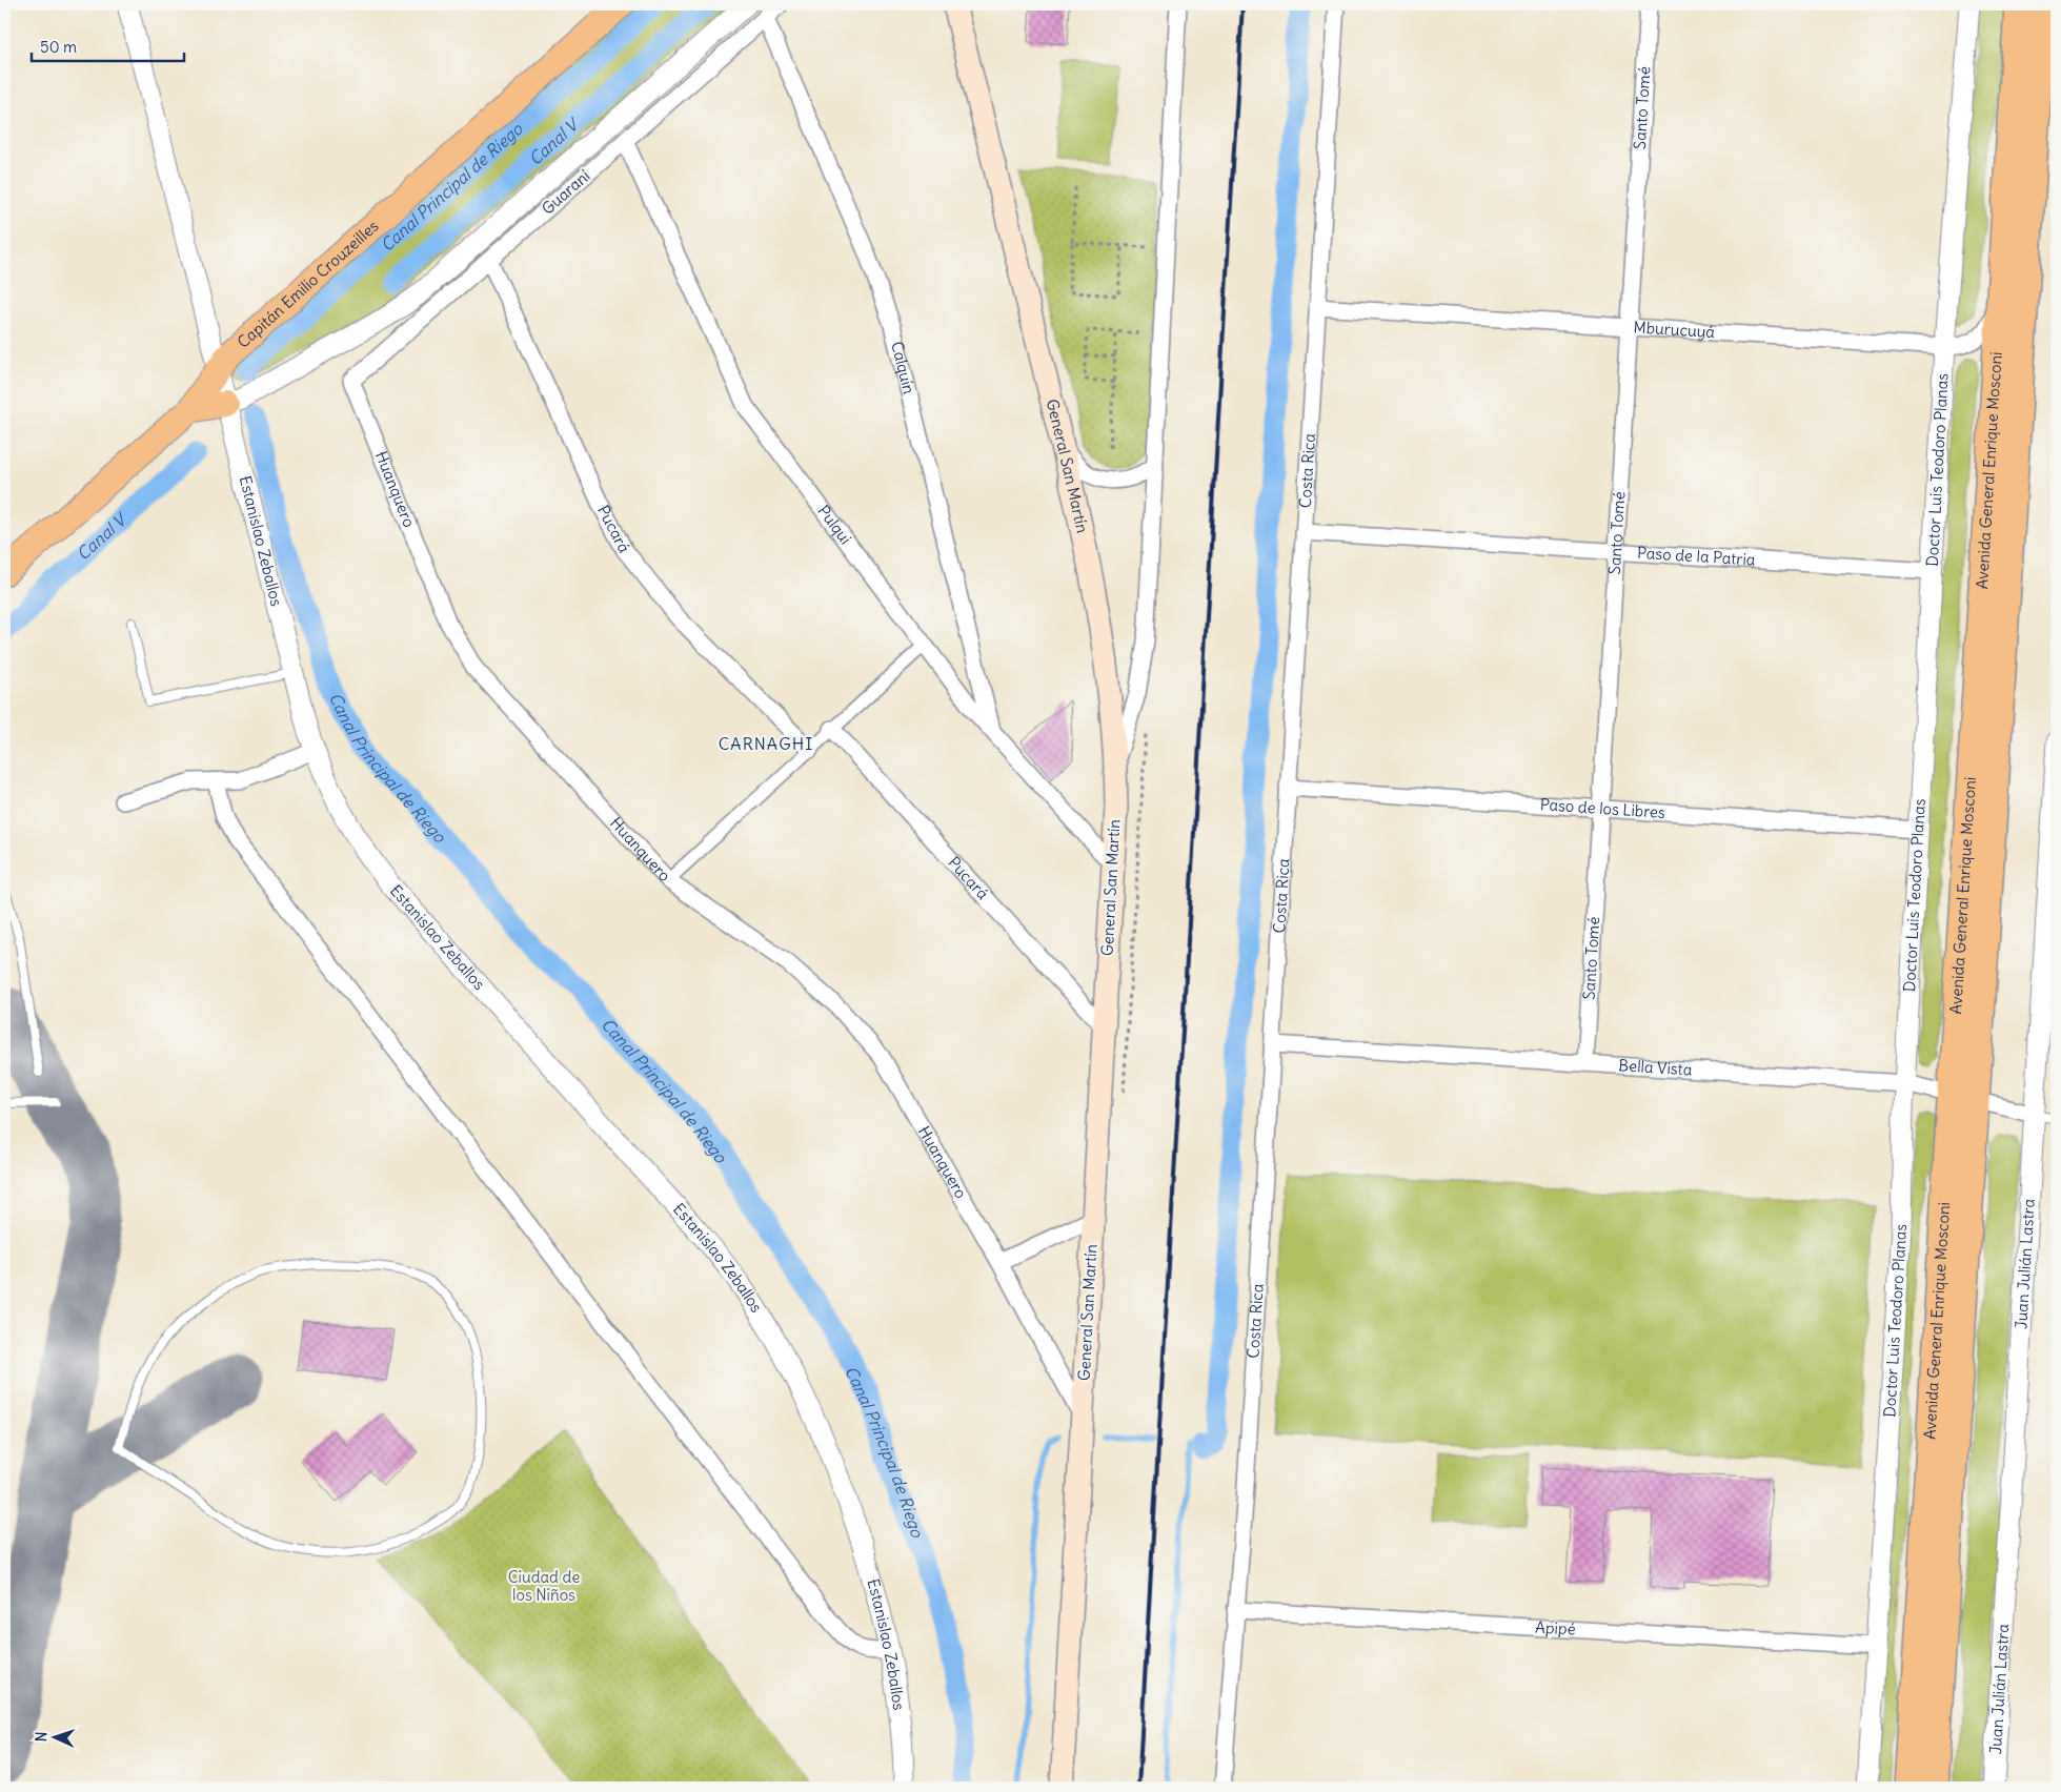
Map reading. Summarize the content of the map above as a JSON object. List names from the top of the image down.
{
  "streets": {
    "highway": ["Avenida General Enrique Mosconi"],
    "main road": ["Capitán Emilio Crouzeilles", "General San Martín"],
    "street": [
      "Santo Tomé",
      "Guaraní",
      "Mburucuyá",
      "Calquín",
      "Doctor Luis Teodoro Planas",
      "Costa Rica",
      "Huanquero",
      "Pulqui",
      "Pucará",
      "Estanislao Zeballos",
      "Paso de la Patria",
      "Paso de los Libres",
      "Bella Vista",
      "Juan Julián Lastra",
      "Apipé"
    ]
  },
  "crossings": [
    ["Santo Tomé", "Mburucuyá"],
    ["Santo Tomé", "Paso de la Patria"],
    ["Santo Tomé", "Paso de los Libres"],
    ["Santo Tomé", "Bella Vista"],
    ["Guaraní", "Calquín"],
    ["Guaraní", "Huanquero"],
    ["Guaraní", "Pulqui"],
    ["Guaraní", "Pucará"],
    ["Capitán Emilio Crouzeilles", "Estanislao Zeballos"],
    ["Mburucuyá", "Doctor Luis Teodoro Planas"],
    ["Mburucuyá", "Costa Rica"],
    ["Mburucuyá", "Avenida General Enrique Mosconi"],
    ["Calquín", "Pulqui"],
    ["General San Martín", "Huanquero"],
    ["General San Martín", "Pulqui"],
    ["General San Martín", "Pucará"],
    ["Doctor Luis Teodoro Planas", "Paso de la Patria"],
    ["Doctor Luis Teodoro Planas", "Paso de los Libres"],
    ["Doctor Luis Teodoro Planas", "Bella Vista"],
    ["Doctor Luis Teodoro Planas", "Apipé"],
    ["Costa Rica", "Paso de la Patria"],
    ["Costa Rica", "Paso de los Libres"],
    ["Costa Rica", "Bella Vista"],
    ["Costa Rica", "Apipé"],
    ["Avenida General Enrique Mosconi", "Bella Vista"],
    ["Bella Vista", "Juan Julián Lastra"]
  ],
  "districts": ["CARNAGHI"],
  "water": ["Canal V", "Canal Principal de Riego"],
  "parks": ["Ciudad de los Niños"],
  "scale_bar": "50 m",
  "north": "left"
}
